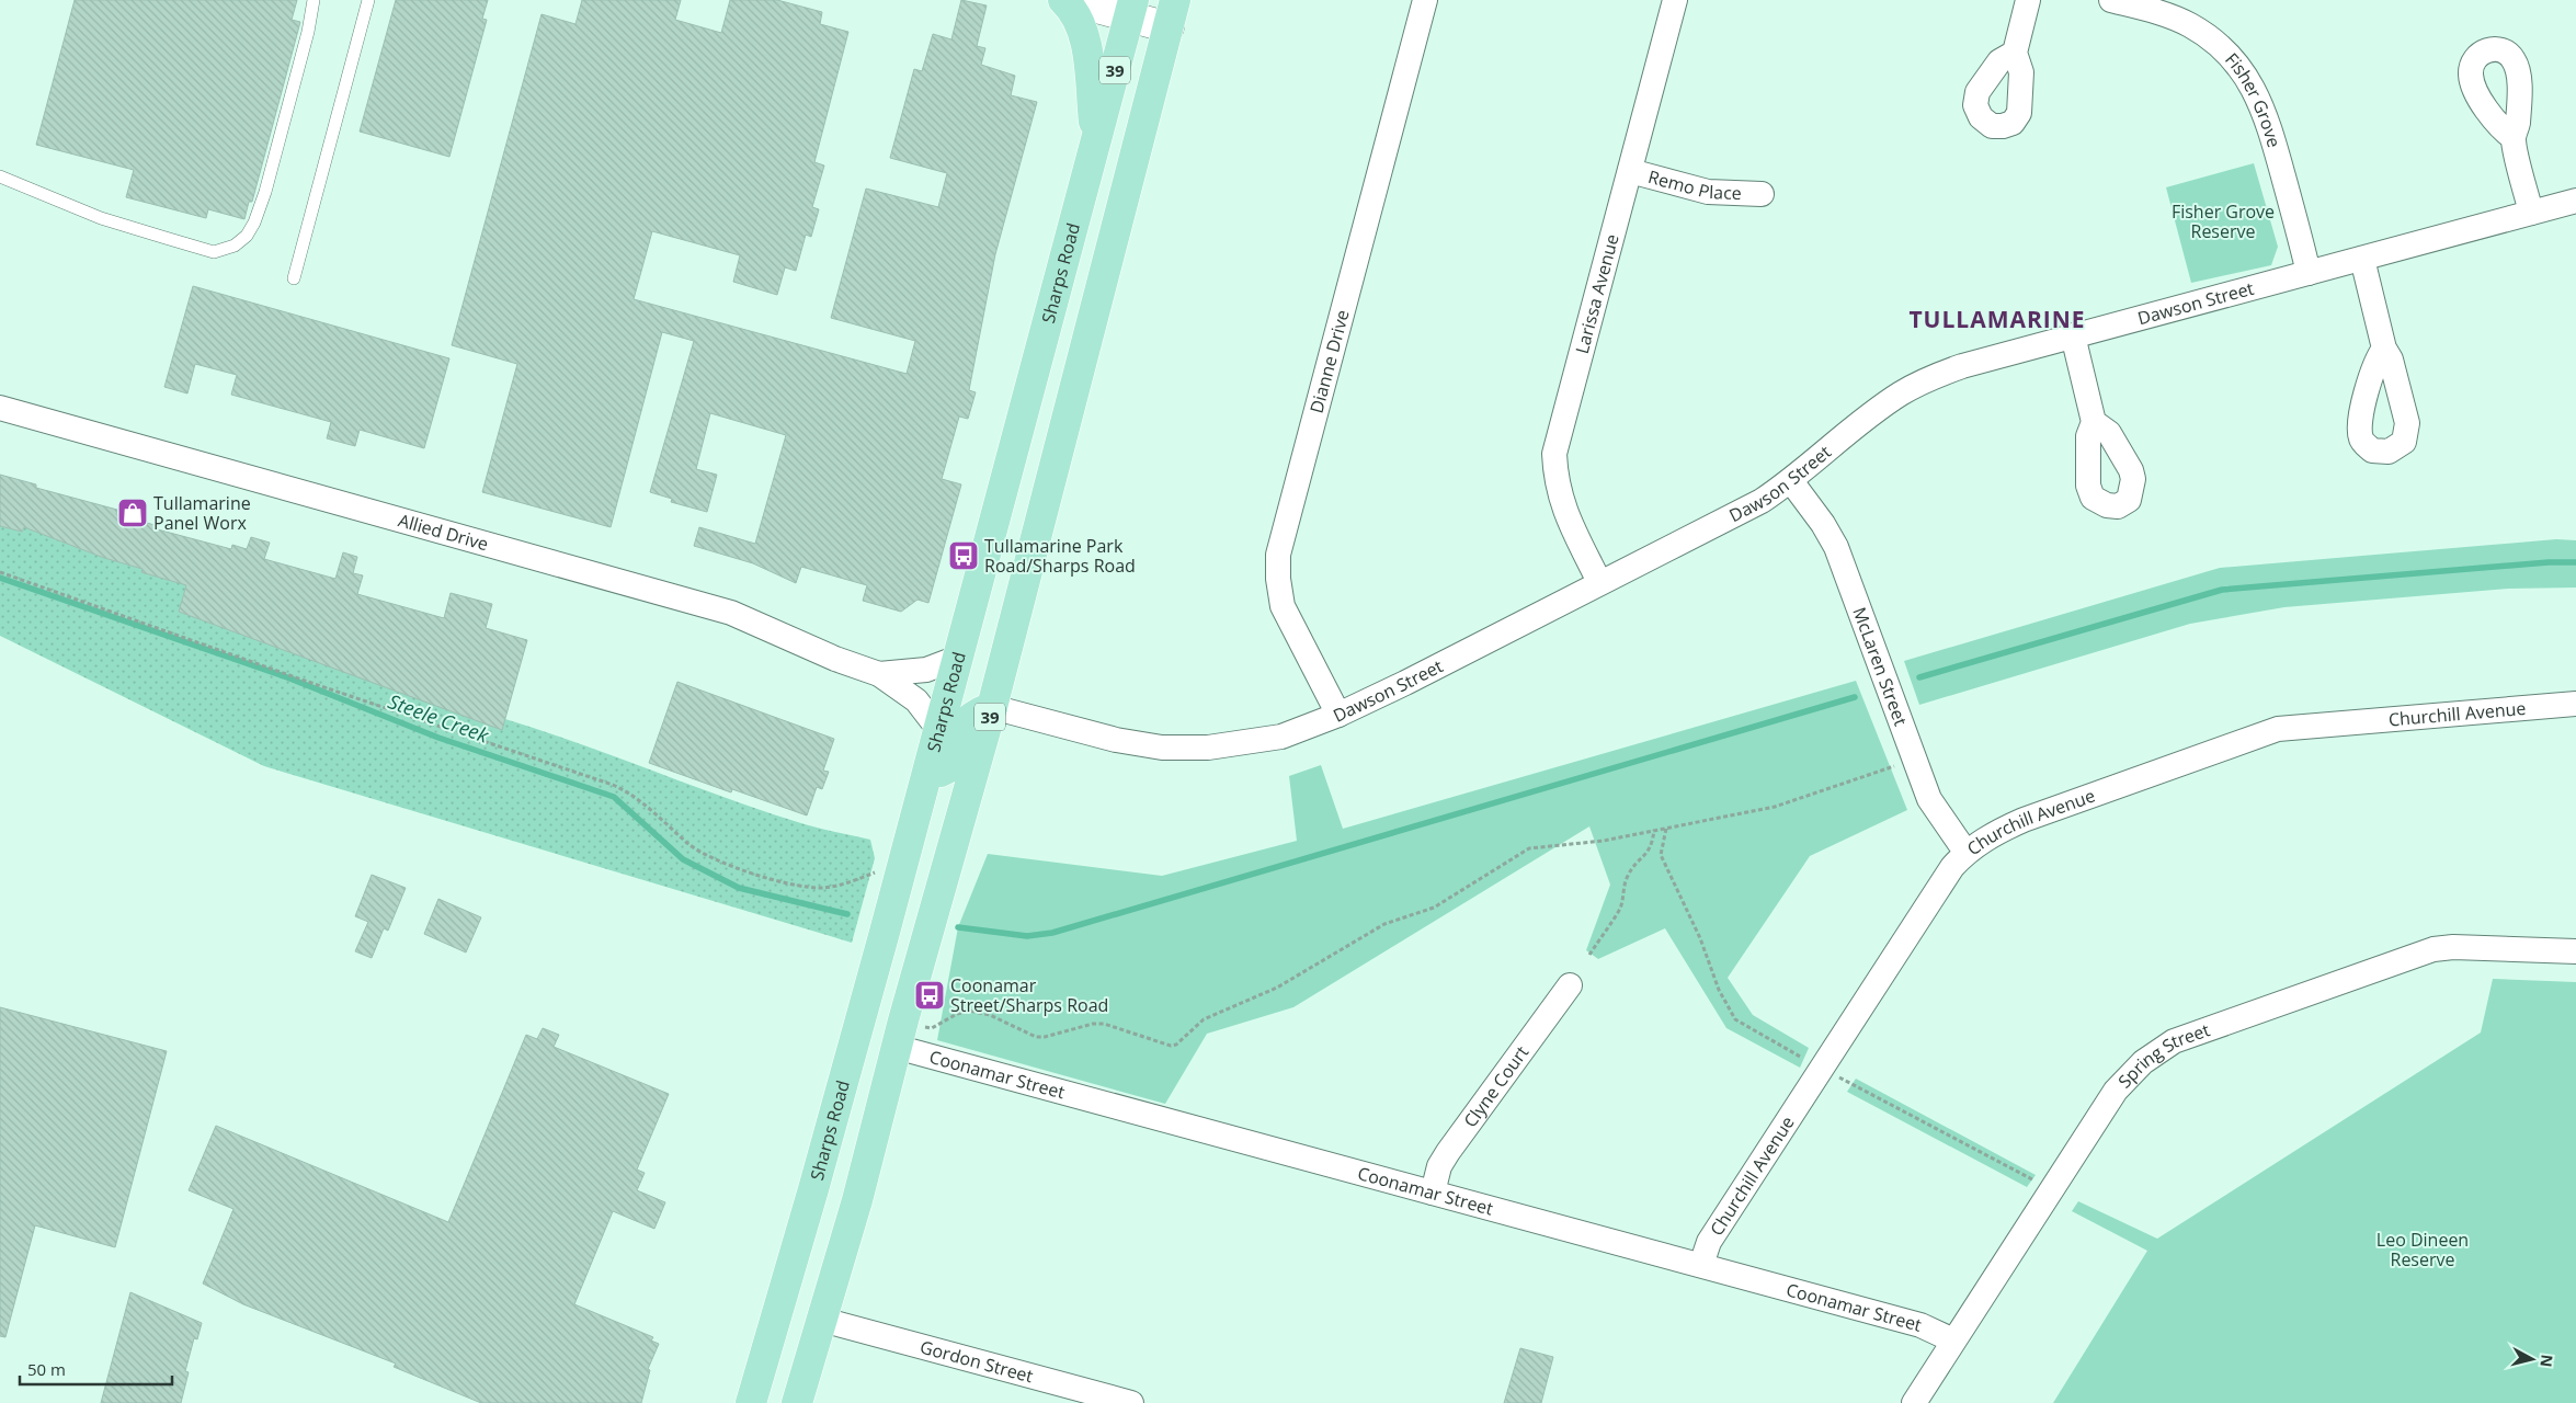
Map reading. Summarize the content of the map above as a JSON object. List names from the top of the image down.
{
  "streets": {
    "main road": ["39", "Sharps Road"],
    "street": [
      "Fisher Grove",
      "Remo Place",
      "Larissa Avenue",
      "Dawson Street",
      "Dianne Drive",
      "Allied Drive",
      "McLaren Street",
      "Churchill Avenue",
      "Spring Street",
      "Coonamar Street",
      "Clyne Court",
      "Gordon Street"
    ]
  },
  "crossings": [
    ["39", "Dawson Street"],
    ["39", "Coonamar Street"],
    ["39", "Gordon Street"],
    ["Fisher Grove", "Dawson Street"],
    ["Remo Place", "Larissa Avenue"],
    ["Sharps Road", "Allied Drive"],
    ["Larissa Avenue", "Dawson Street"],
    ["Dawson Street", "Dianne Drive"],
    ["Dawson Street", "McLaren Street"],
    ["McLaren Street", "Churchill Avenue"],
    ["Churchill Avenue", "Coonamar Street"],
    ["Spring Street", "Coonamar Street"],
    ["Coonamar Street", "Clyne Court"]
  ],
  "districts": ["TULLAMARINE"],
  "water": ["Steele Creek"],
  "parks": ["Fisher Grove Reserve", "Leo Dineen Reserve"],
  "places": {
    "shop": ["Tullamarine Panel Worx"],
    "bus stop": ["Tullamarine Park Road/Sharps Road", "Coonamar Street/Sharps Road"]
  },
  "scale_bar": "50 m",
  "north": "right"
}
